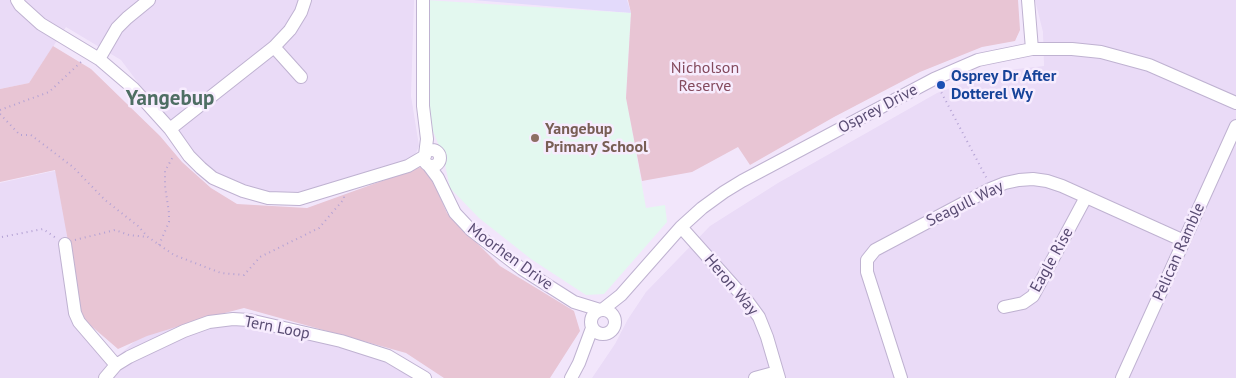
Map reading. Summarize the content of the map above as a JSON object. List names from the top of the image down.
{
  "streets": {
    "street": [
      "Osprey Drive",
      "Seagull Way",
      "Pelican Ramble",
      "Moorhen Drive",
      "Eagle Rise",
      "Heron Way",
      "Tern Loop"
    ]
  },
  "crossings": [
    ["Osprey Drive", "Moorhen Drive"],
    ["Osprey Drive", "Heron Way"],
    ["Seagull Way", "Pelican Ramble"],
    ["Seagull Way", "Eagle Rise"]
  ],
  "districts": ["Yangebup"],
  "parks": ["Nicholson Reserve"],
  "places": ["Osprey Dr After Dotterel Wy", "Yangebup Primary School"]
}
